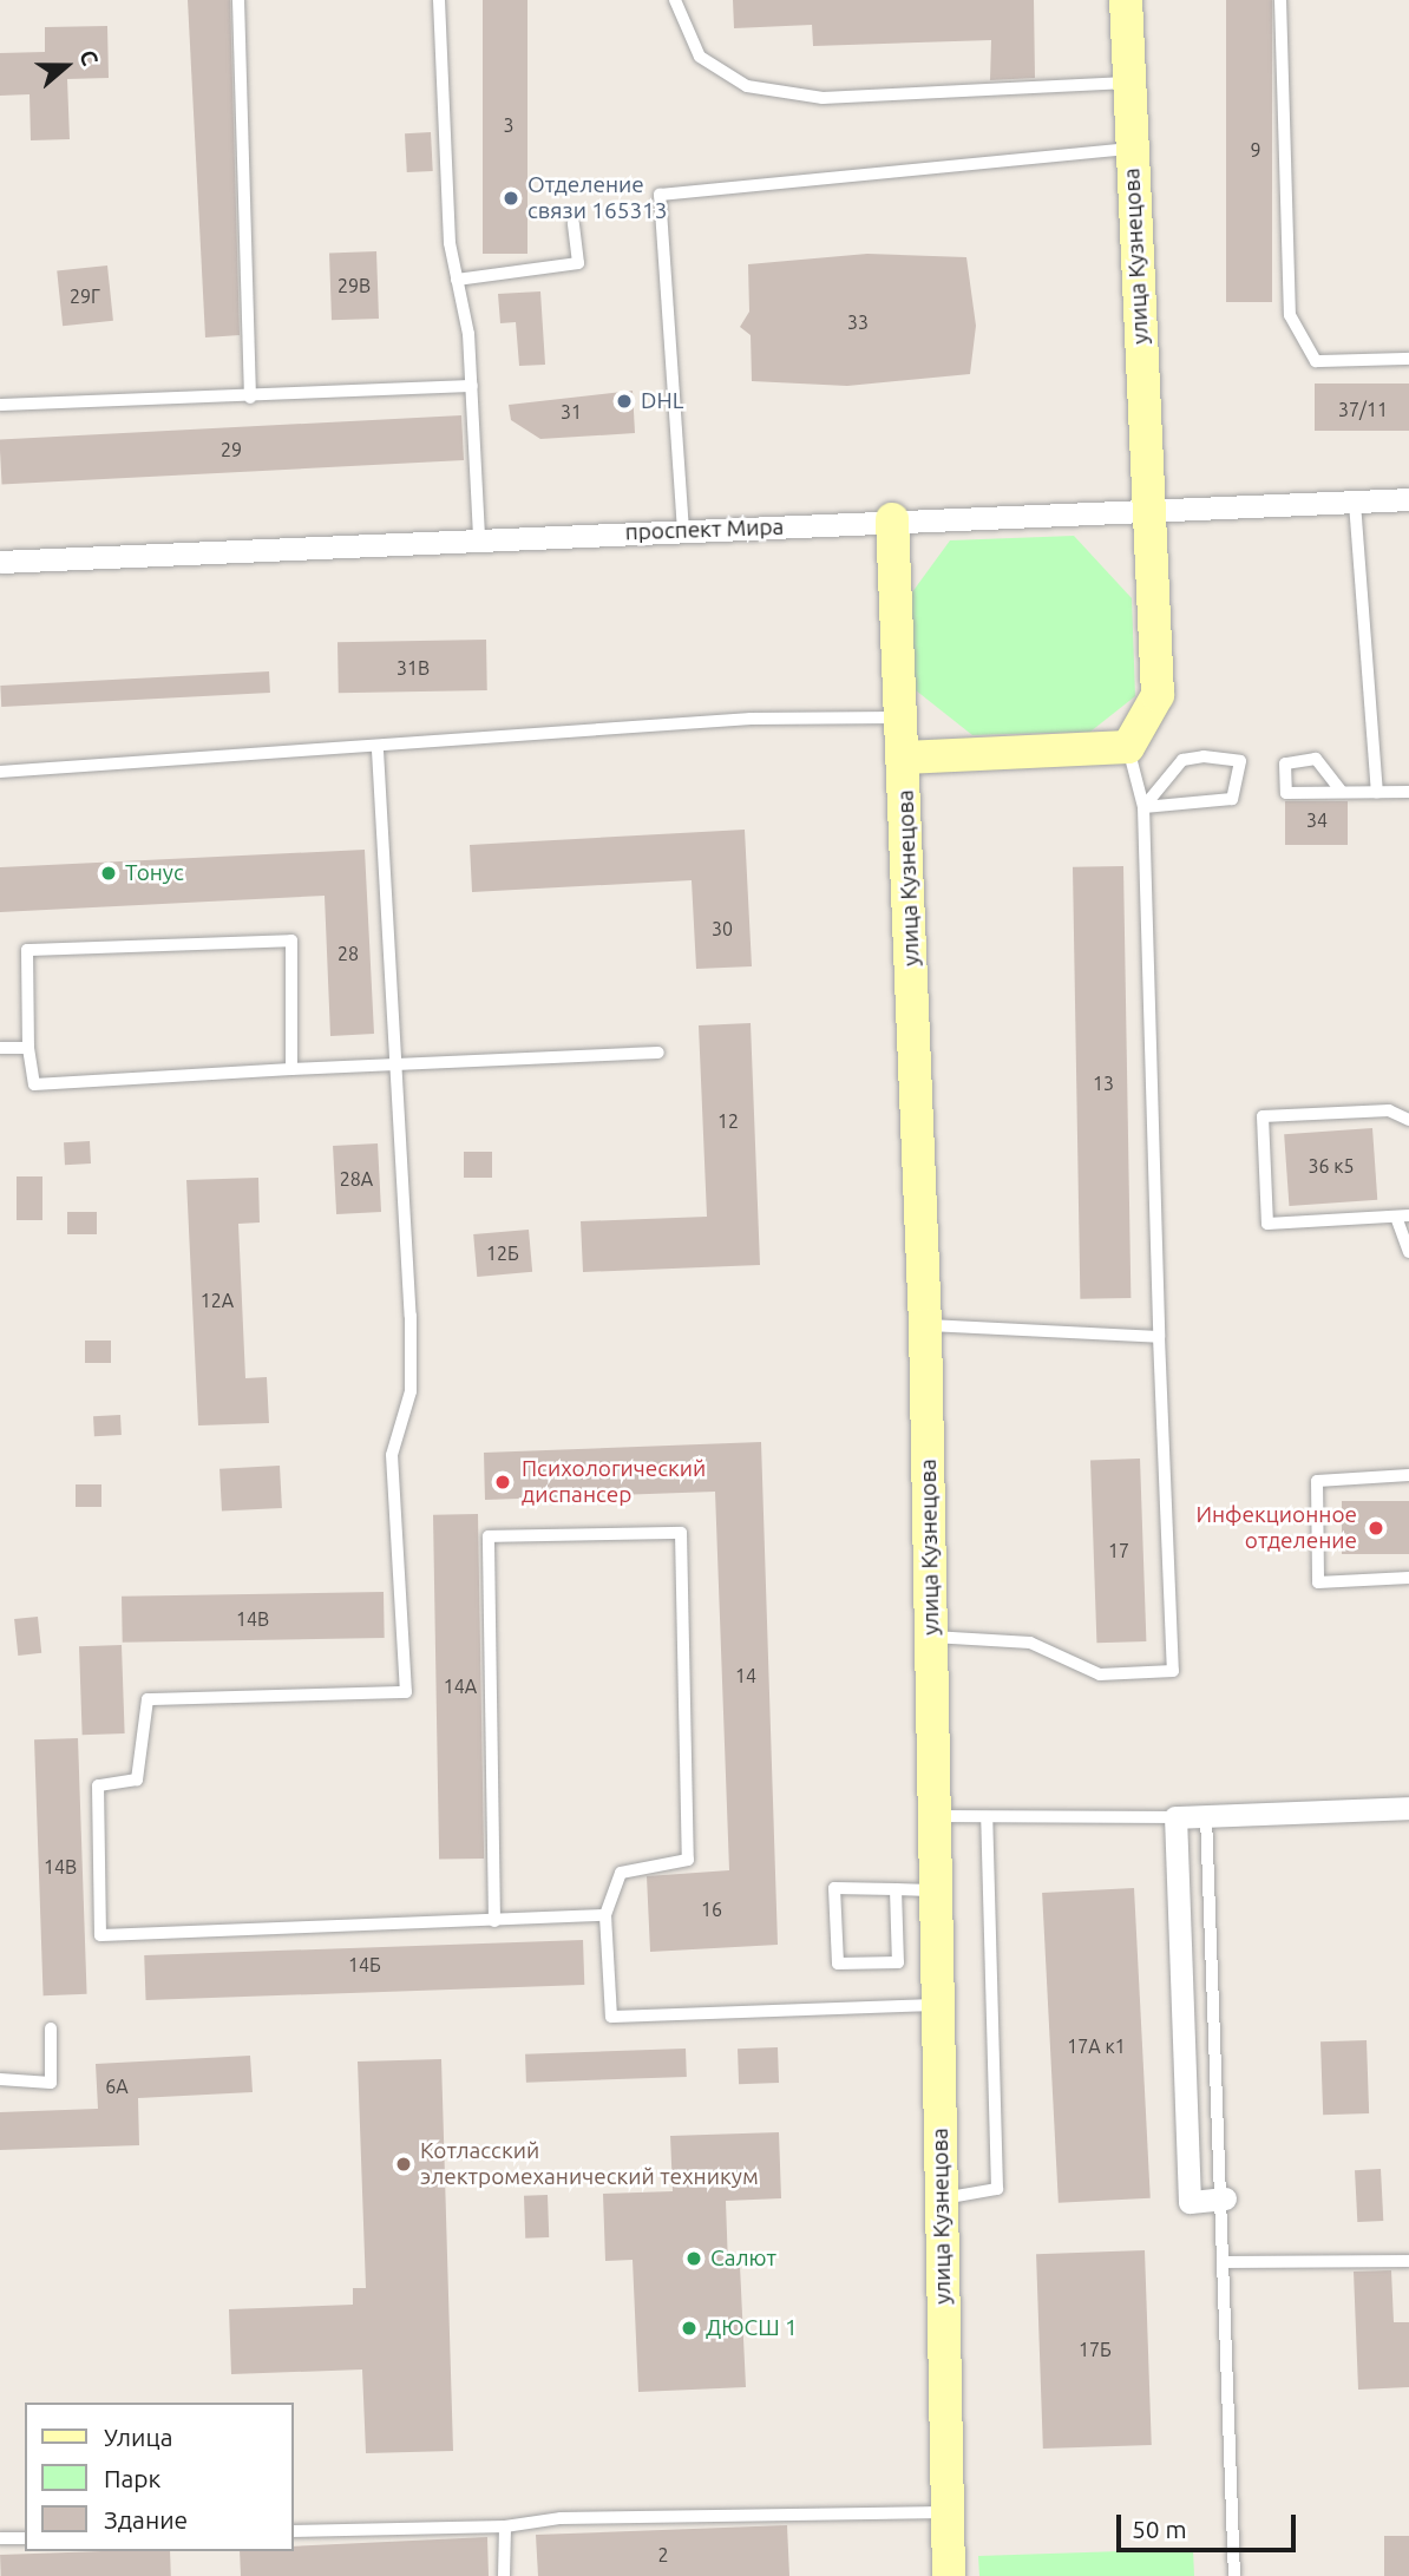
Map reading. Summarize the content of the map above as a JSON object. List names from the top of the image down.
{
  "streets": {
    "street": ["улица Кузнецова", "проспект Мира"]
  },
  "crossings": [
    ["улица Кузнецова", "проспект Мира"]
  ],
  "places": [
    "Отделение связи 165313",
    "DHL",
    "Тонус",
    "Психологический диспансер",
    "Инфекционное отделение",
    "Котласский электромеханический техникум",
    "Салют",
    "ДЮСШ 1"
  ],
  "house_numbers": [
    "3",
    "9",
    "29В",
    "29Г",
    "33",
    "37/11",
    "31",
    "29",
    "31В",
    "34",
    "30",
    "28",
    "13",
    "12",
    "36 к5",
    "28А",
    "12Б",
    "12А",
    "17",
    "14В",
    "14",
    "14А",
    "14В",
    "16",
    "14Б",
    "17А к1",
    "6А",
    "17Б",
    "2"
  ],
  "legend": ["Улица", "Парк", "Здание"],
  "scale_bar": "50 m",
  "north": "right"
}
